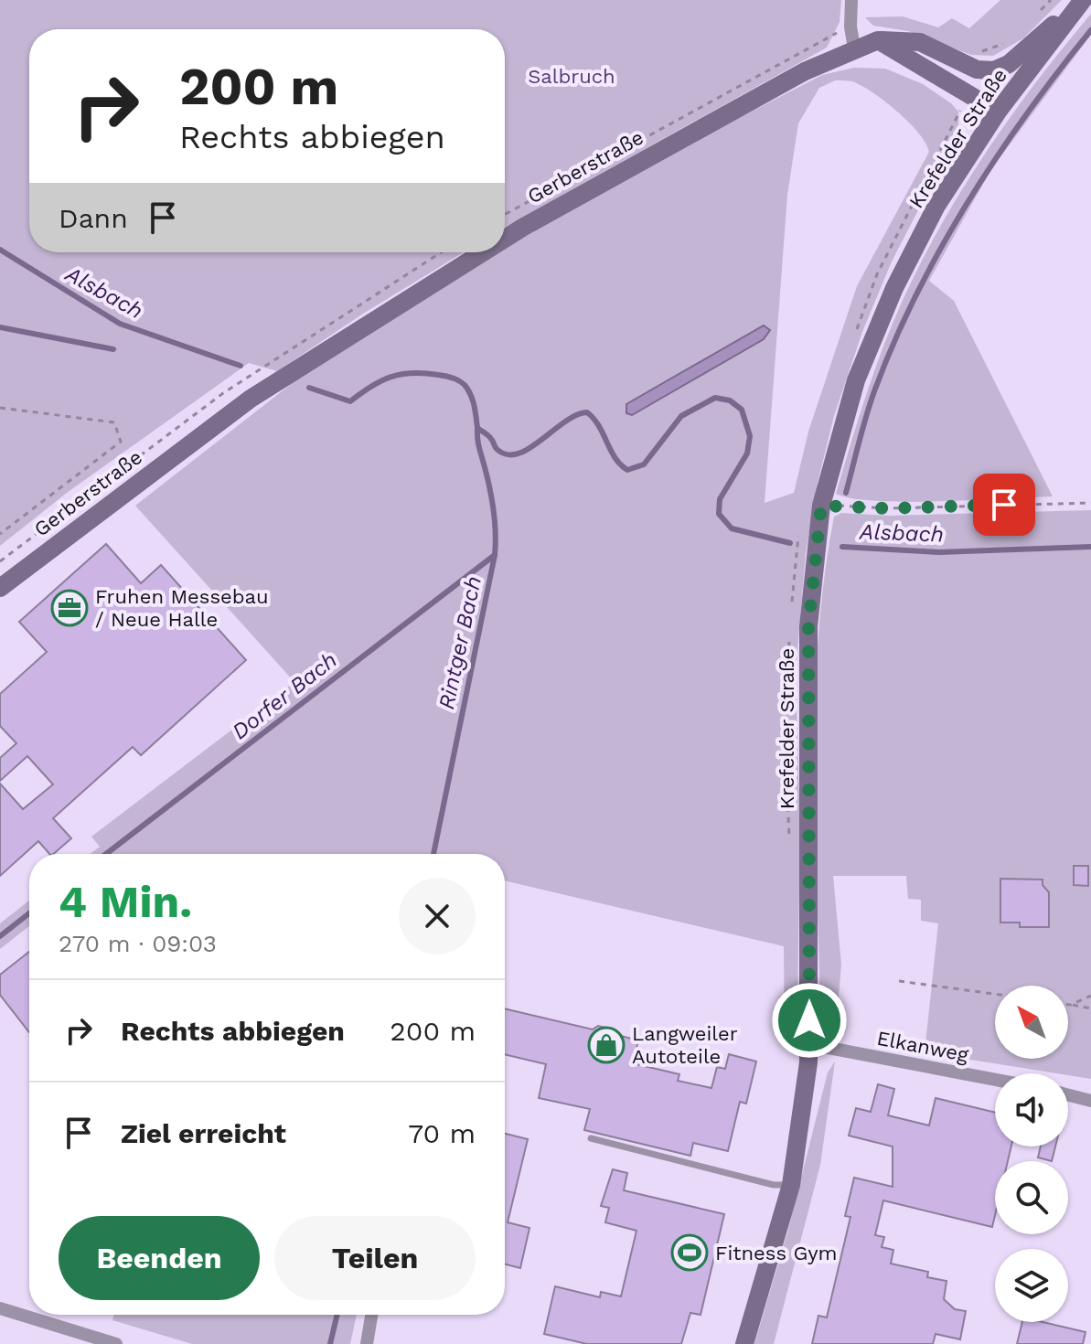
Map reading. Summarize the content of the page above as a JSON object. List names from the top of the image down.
{
  "streets": {
    "main road": ["Krefelder Straße", "Gerberstraße"],
    "street": ["Elkanweg"]
  },
  "crossings": [
    ["Krefelder Straße", "Elkanweg"]
  ],
  "water": ["Alsbach", "Rintger Bach", "Dorfer Bach"],
  "parks": ["Salbruch"],
  "places": {
    "office": ["Fruhen Messebau / Neue Halle"],
    "shop": ["Langweiler Autoteile"],
    "sports": ["Fitness Gym"]
  },
  "north": "top left",
  "page": {
    "turn": ["200 m", "Rechts abbiegen"],
    "then": "Dann",
    "heading": ["4 Min.", "270 m · 09:03"],
    "list": [
      {
        "name": "Rechts abbiegen",
        "value": "200 m"
      },
      {
        "name": "Ziel erreicht",
        "value": "70 m"
      }
    ],
    "buttons": ["Beenden", "Teilen"]
  }
}
